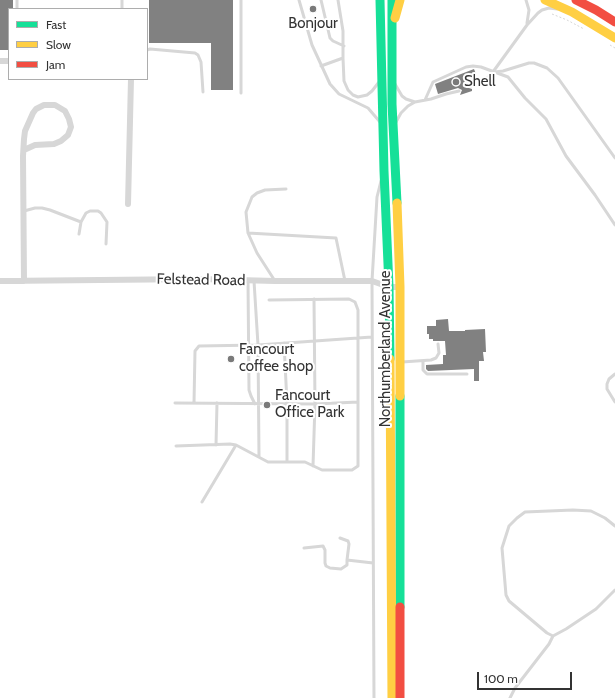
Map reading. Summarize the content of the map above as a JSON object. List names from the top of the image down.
{
  "streets": {
    "main road": ["Northumberland Avenue"],
    "street": ["Felstead Road"]
  },
  "crossings": [
    ["Felstead Road", "Northumberland Avenue"]
  ],
  "places": [
    "Bonjour",
    "Shell",
    "Fancourt coffee shop",
    "Fancourt Office Park"
  ],
  "legend": ["Fast", "Slow", "Jam"],
  "scale_bar": "100 m"
}
